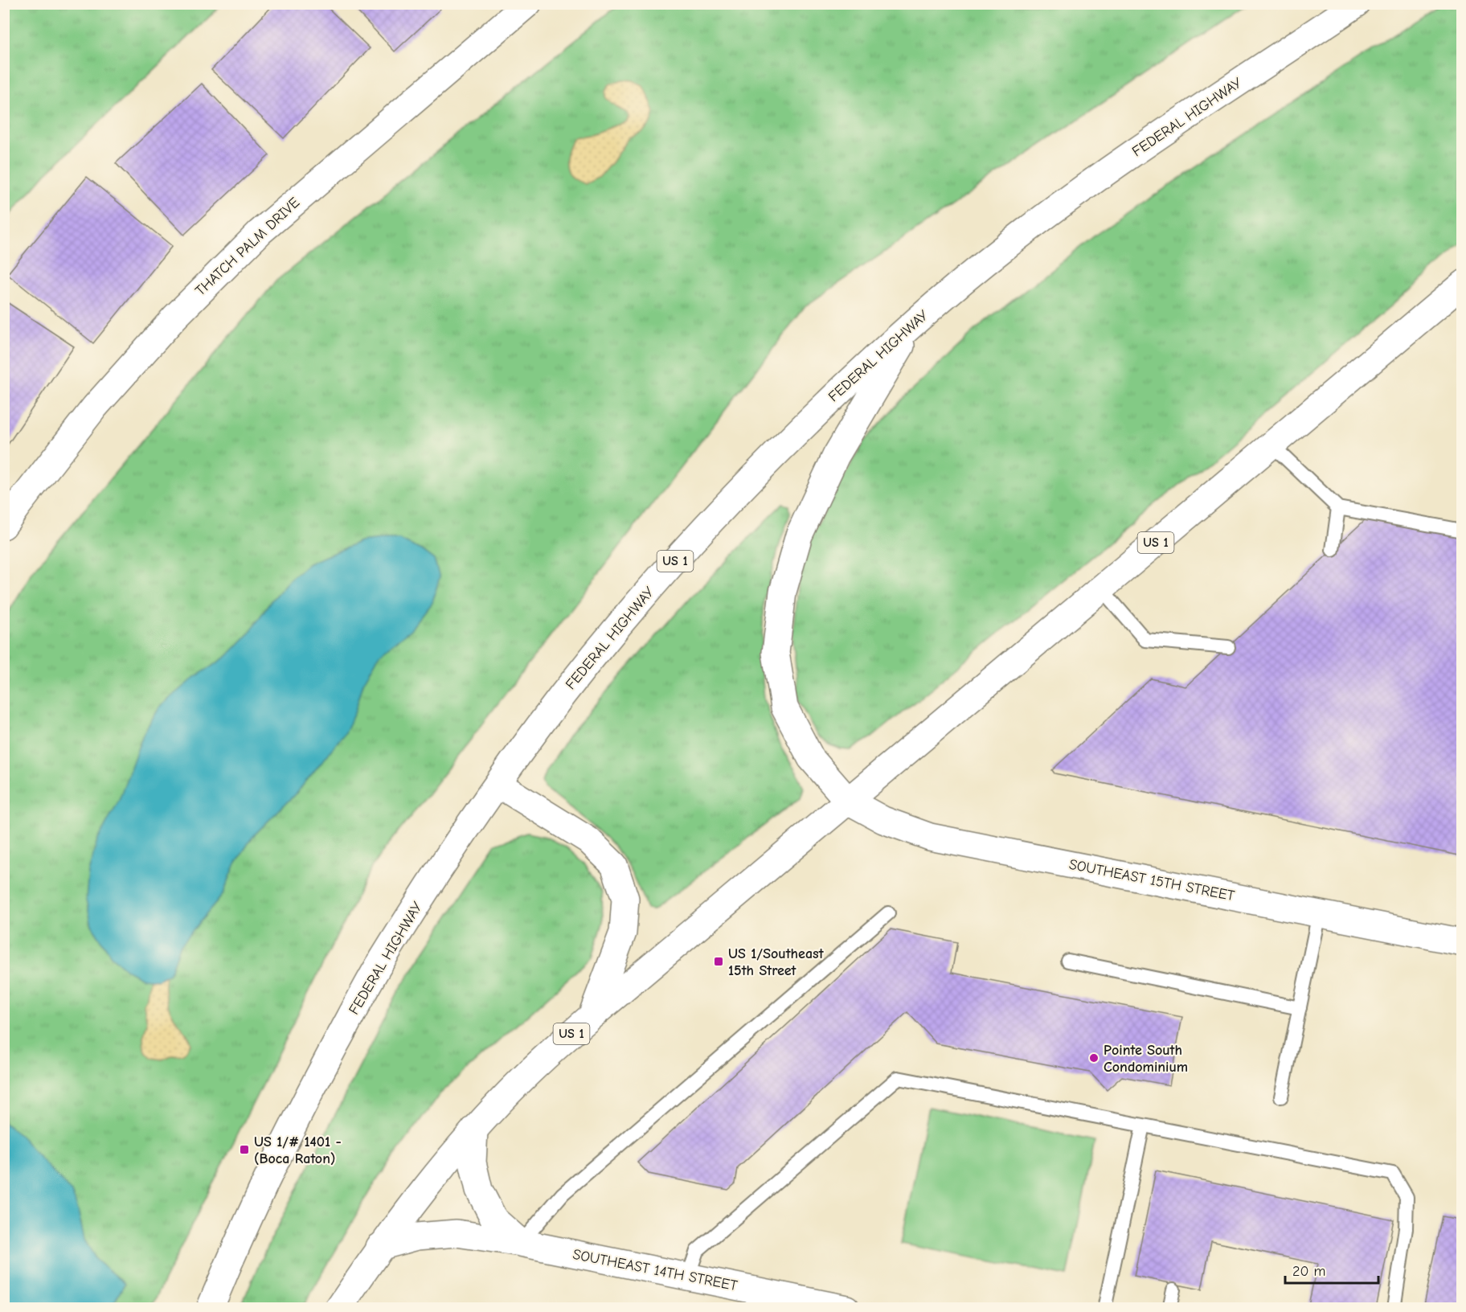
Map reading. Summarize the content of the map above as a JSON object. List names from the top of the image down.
{
  "streets": {
    "main road": [
      "FEDERAL HIGHWAY",
      "THATCH PALM DRIVE",
      "US 1",
      "SOUTHEAST 15TH STREET",
      "SOUTHEAST 14TH STREET"
    ]
  },
  "crossings": [
    ["US 1", "SOUTHEAST 15TH STREET"],
    ["US 1", "SOUTHEAST 14TH STREET"]
  ],
  "places": {
    "transit": ["US 1/Southeast 15th Street", "US 1/# 1401 - (Boca Raton)"],
    "other": ["Pointe South Condominium"]
  },
  "scale_bar": "20 m"
}
